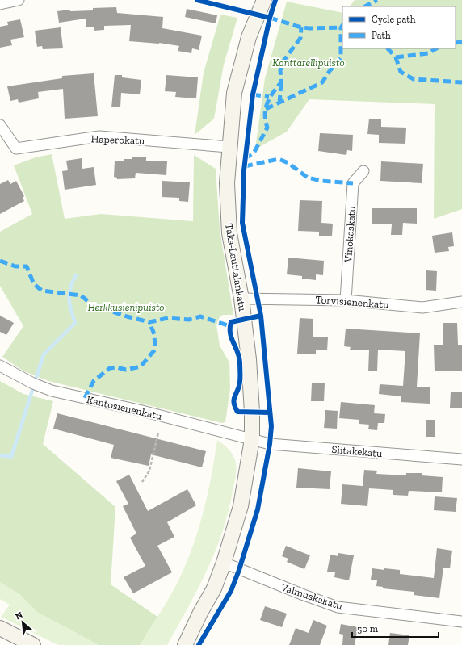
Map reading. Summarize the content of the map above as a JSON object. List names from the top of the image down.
{
  "streets": {
    "main road": ["Taka-Lauttalankatu"],
    "street": [
      "Haperokatu",
      "Vinokaskatu",
      "Torvisienenkatu",
      "Kantosienenkatu",
      "Siitakekatu",
      "Valmuskakatu"
    ]
  },
  "crossings": [
    ["Haperokatu", "Taka-Lauttalankatu"],
    ["Vinokaskatu", "Torvisienenkatu"],
    ["Taka-Lauttalankatu", "Torvisienenkatu"],
    ["Taka-Lauttalankatu", "Kantosienenkatu"],
    ["Taka-Lauttalankatu", "Siitakekatu"],
    ["Taka-Lauttalankatu", "Valmuskakatu"],
    ["Kantosienenkatu", "Siitakekatu"]
  ],
  "parks": ["Kanttarellipuisto", "Herkkusienipuisto"],
  "legend": ["Cycle path", "Path"],
  "scale_bar": "50 m",
  "north": "top left"
}
